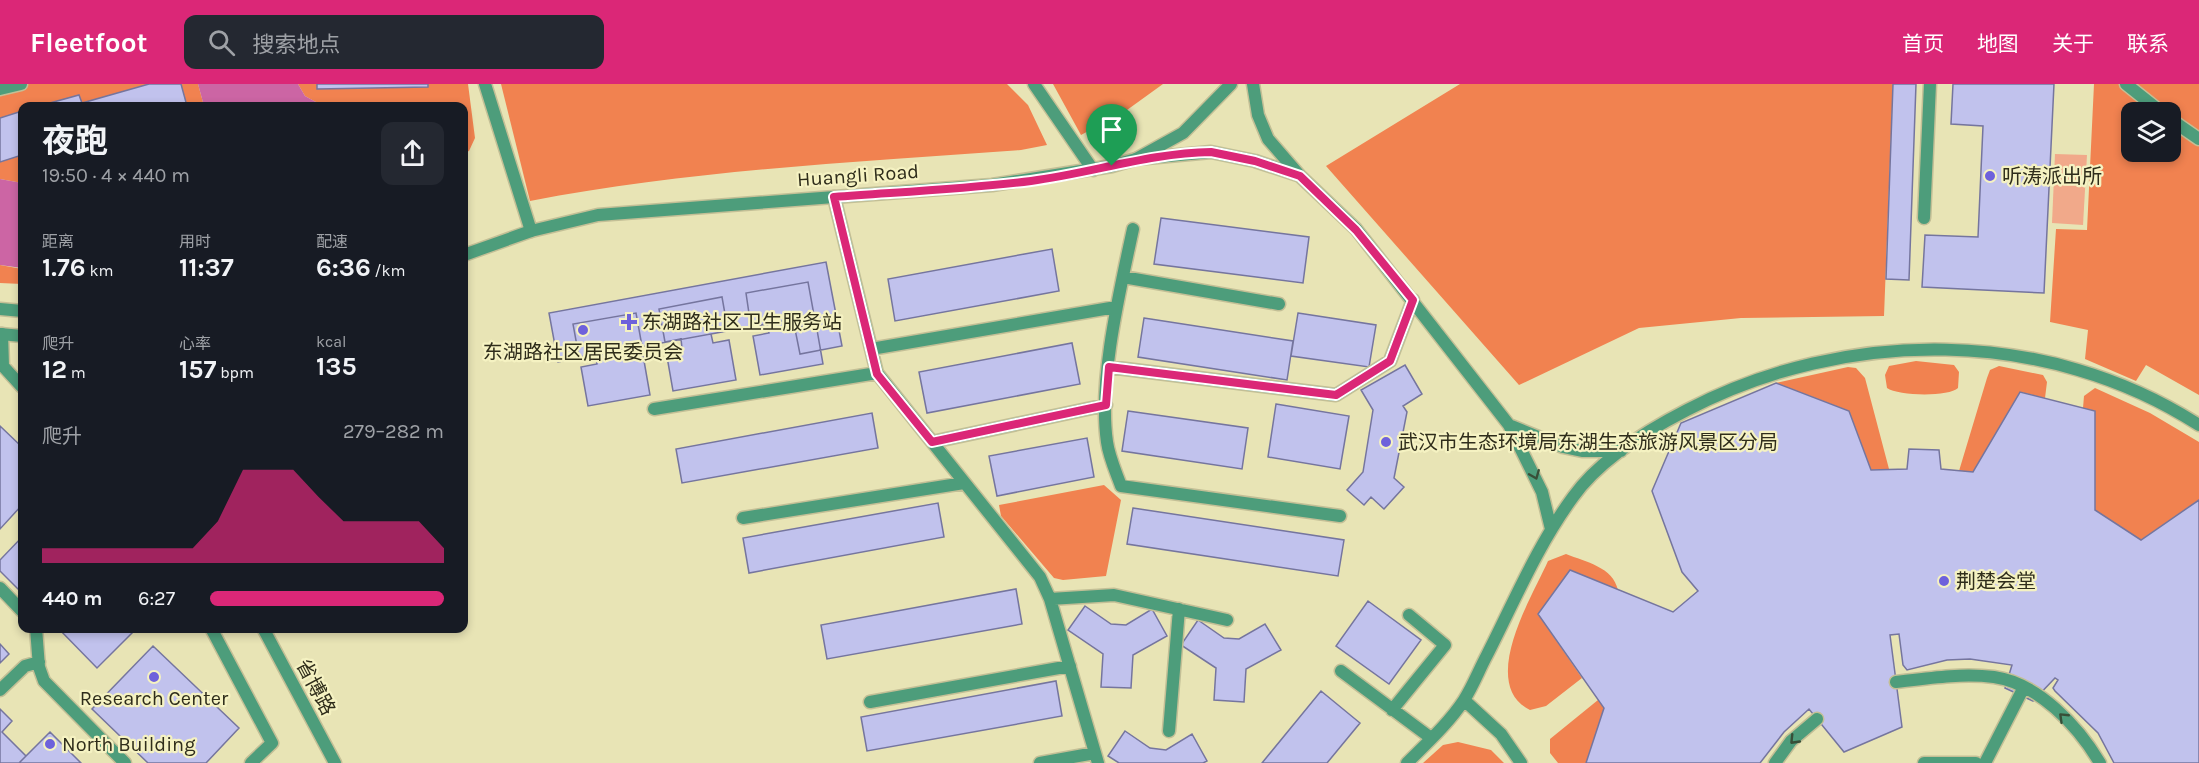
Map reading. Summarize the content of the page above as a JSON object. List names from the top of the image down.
{
  "streets": {
    "street": ["Huangli Road", "省博路"]
  },
  "places": {
    "other": [
      "听涛派出所",
      "东湖路社区居民委员会",
      "武汉市生态环境局东湖生态旅游风景区分局",
      "荆楚会堂",
      "Research Center",
      "North Building"
    ],
    "health": ["东湖路社区卫生服务站"]
  },
  "page": {
    "header": "Fleetfoot",
    "search": "搜索地点",
    "nav": [
      "首页",
      "地图",
      "关于",
      "联系"
    ],
    "heading": ["夜跑", "19:50 · 4 × 440 m"],
    "stats": [
      ["距离", "1.76 km"],
      ["用时", "11:37"],
      ["配速", "6:36 /km"],
      ["爬升", "12 m"],
      ["心率", "157 bpm"],
      ["kcal", "135"]
    ],
    "chart": ["爬升", "279–282 m"],
    "list": [
      {
        "name": "440 m",
        "note": "6:27"
      }
    ]
  }
}
